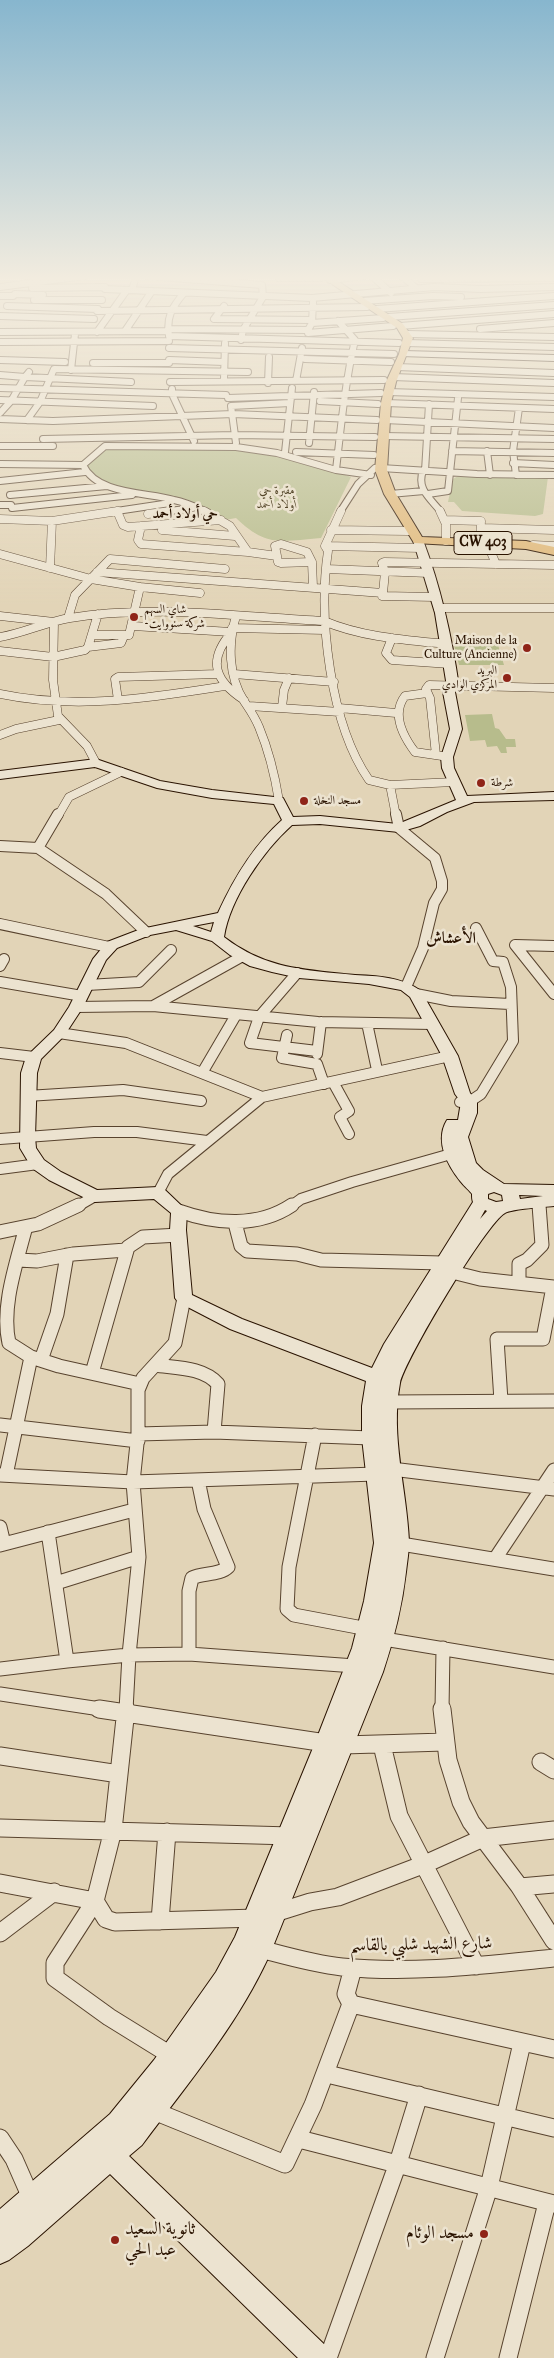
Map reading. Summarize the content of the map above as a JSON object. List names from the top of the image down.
{
  "streets": {
    "main road": ["CW 403"],
    "street": ["شارع الشهيد شلبي بالقاسم"]
  },
  "districts": ["حي أولاد أحمد", "الأعشاش"],
  "parks": ["مقبرة حي أولاد أحمد"],
  "places": [
    "شاي السهم -شركة سنووايت",
    "Maison de la Culture (Ancienne)",
    "البريد المركزي الوادي",
    "شرطة",
    "مسجد النخلة",
    "مسجد الوئام",
    "ثانوية السعيد عبد الحي"
  ]
}
